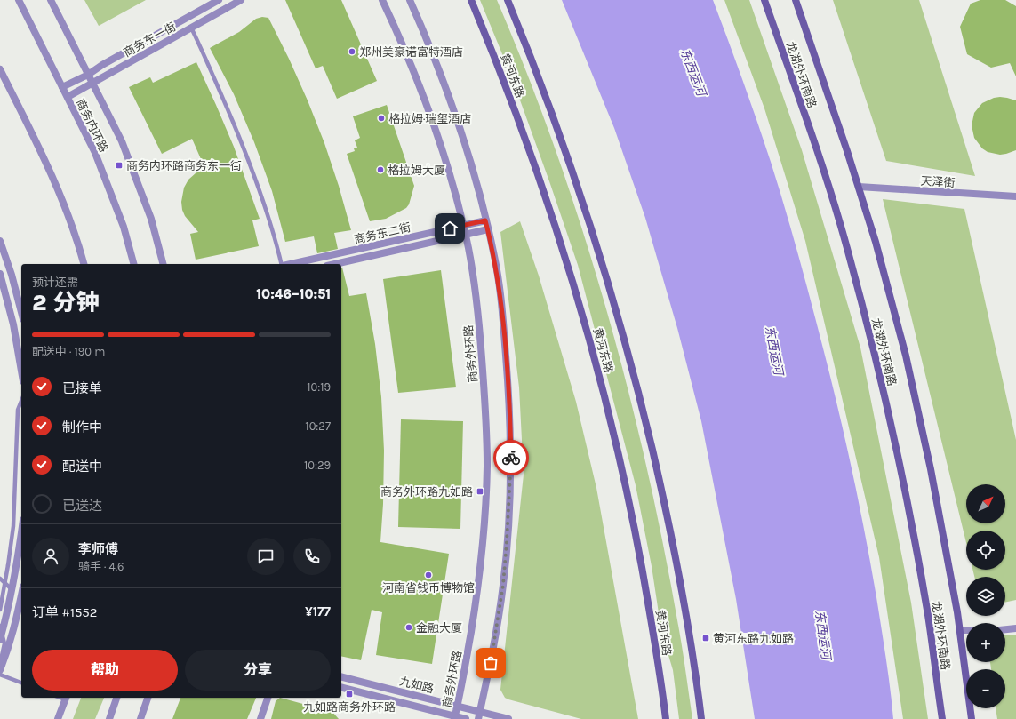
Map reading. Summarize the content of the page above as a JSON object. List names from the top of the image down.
{
  "streets": {
    "main road": ["龙湖外环南路", "黄河东路"],
    "street": [
      "商务东一街",
      "商务内环路",
      "天泽街",
      "商务东二街",
      "商务外环路",
      "九如路"
    ]
  },
  "crossings": [
    ["商务东一街", "商务内环路"],
    ["龙湖外环南路", "天泽街"],
    ["商务东二街", "商务外环路"],
    ["商务外环路", "九如路"]
  ],
  "water": ["东西运河"],
  "places": {
    "other": [
      "郑州美豪诺富特酒店",
      "格拉姆·瑞玺酒店",
      "格拉姆大厦",
      "河南省钱币博物馆",
      "金融大厦"
    ],
    "transit": [
      "商务内环路商务东一街",
      "商务外环路九如路",
      "黄河东路九如路",
      "九如路商务外环路"
    ]
  },
  "north": "top right",
  "page": {
    "heading": ["2 分钟", "预计还需", "10:46–10:51"],
    "panel": [
      "李师傅",
      "骑手 · 4.6",
      "订单 #1552",
      "¥177"
    ],
    "bar": "配送中 · 190 m",
    "list": [
      ["已接单", "10:19"],
      ["制作中", "10:27"],
      ["配送中", "10:29"],
      "已送达"
    ],
    "map_buttons": ["+", "−"],
    "buttons": ["帮助", "分享"]
  }
}
